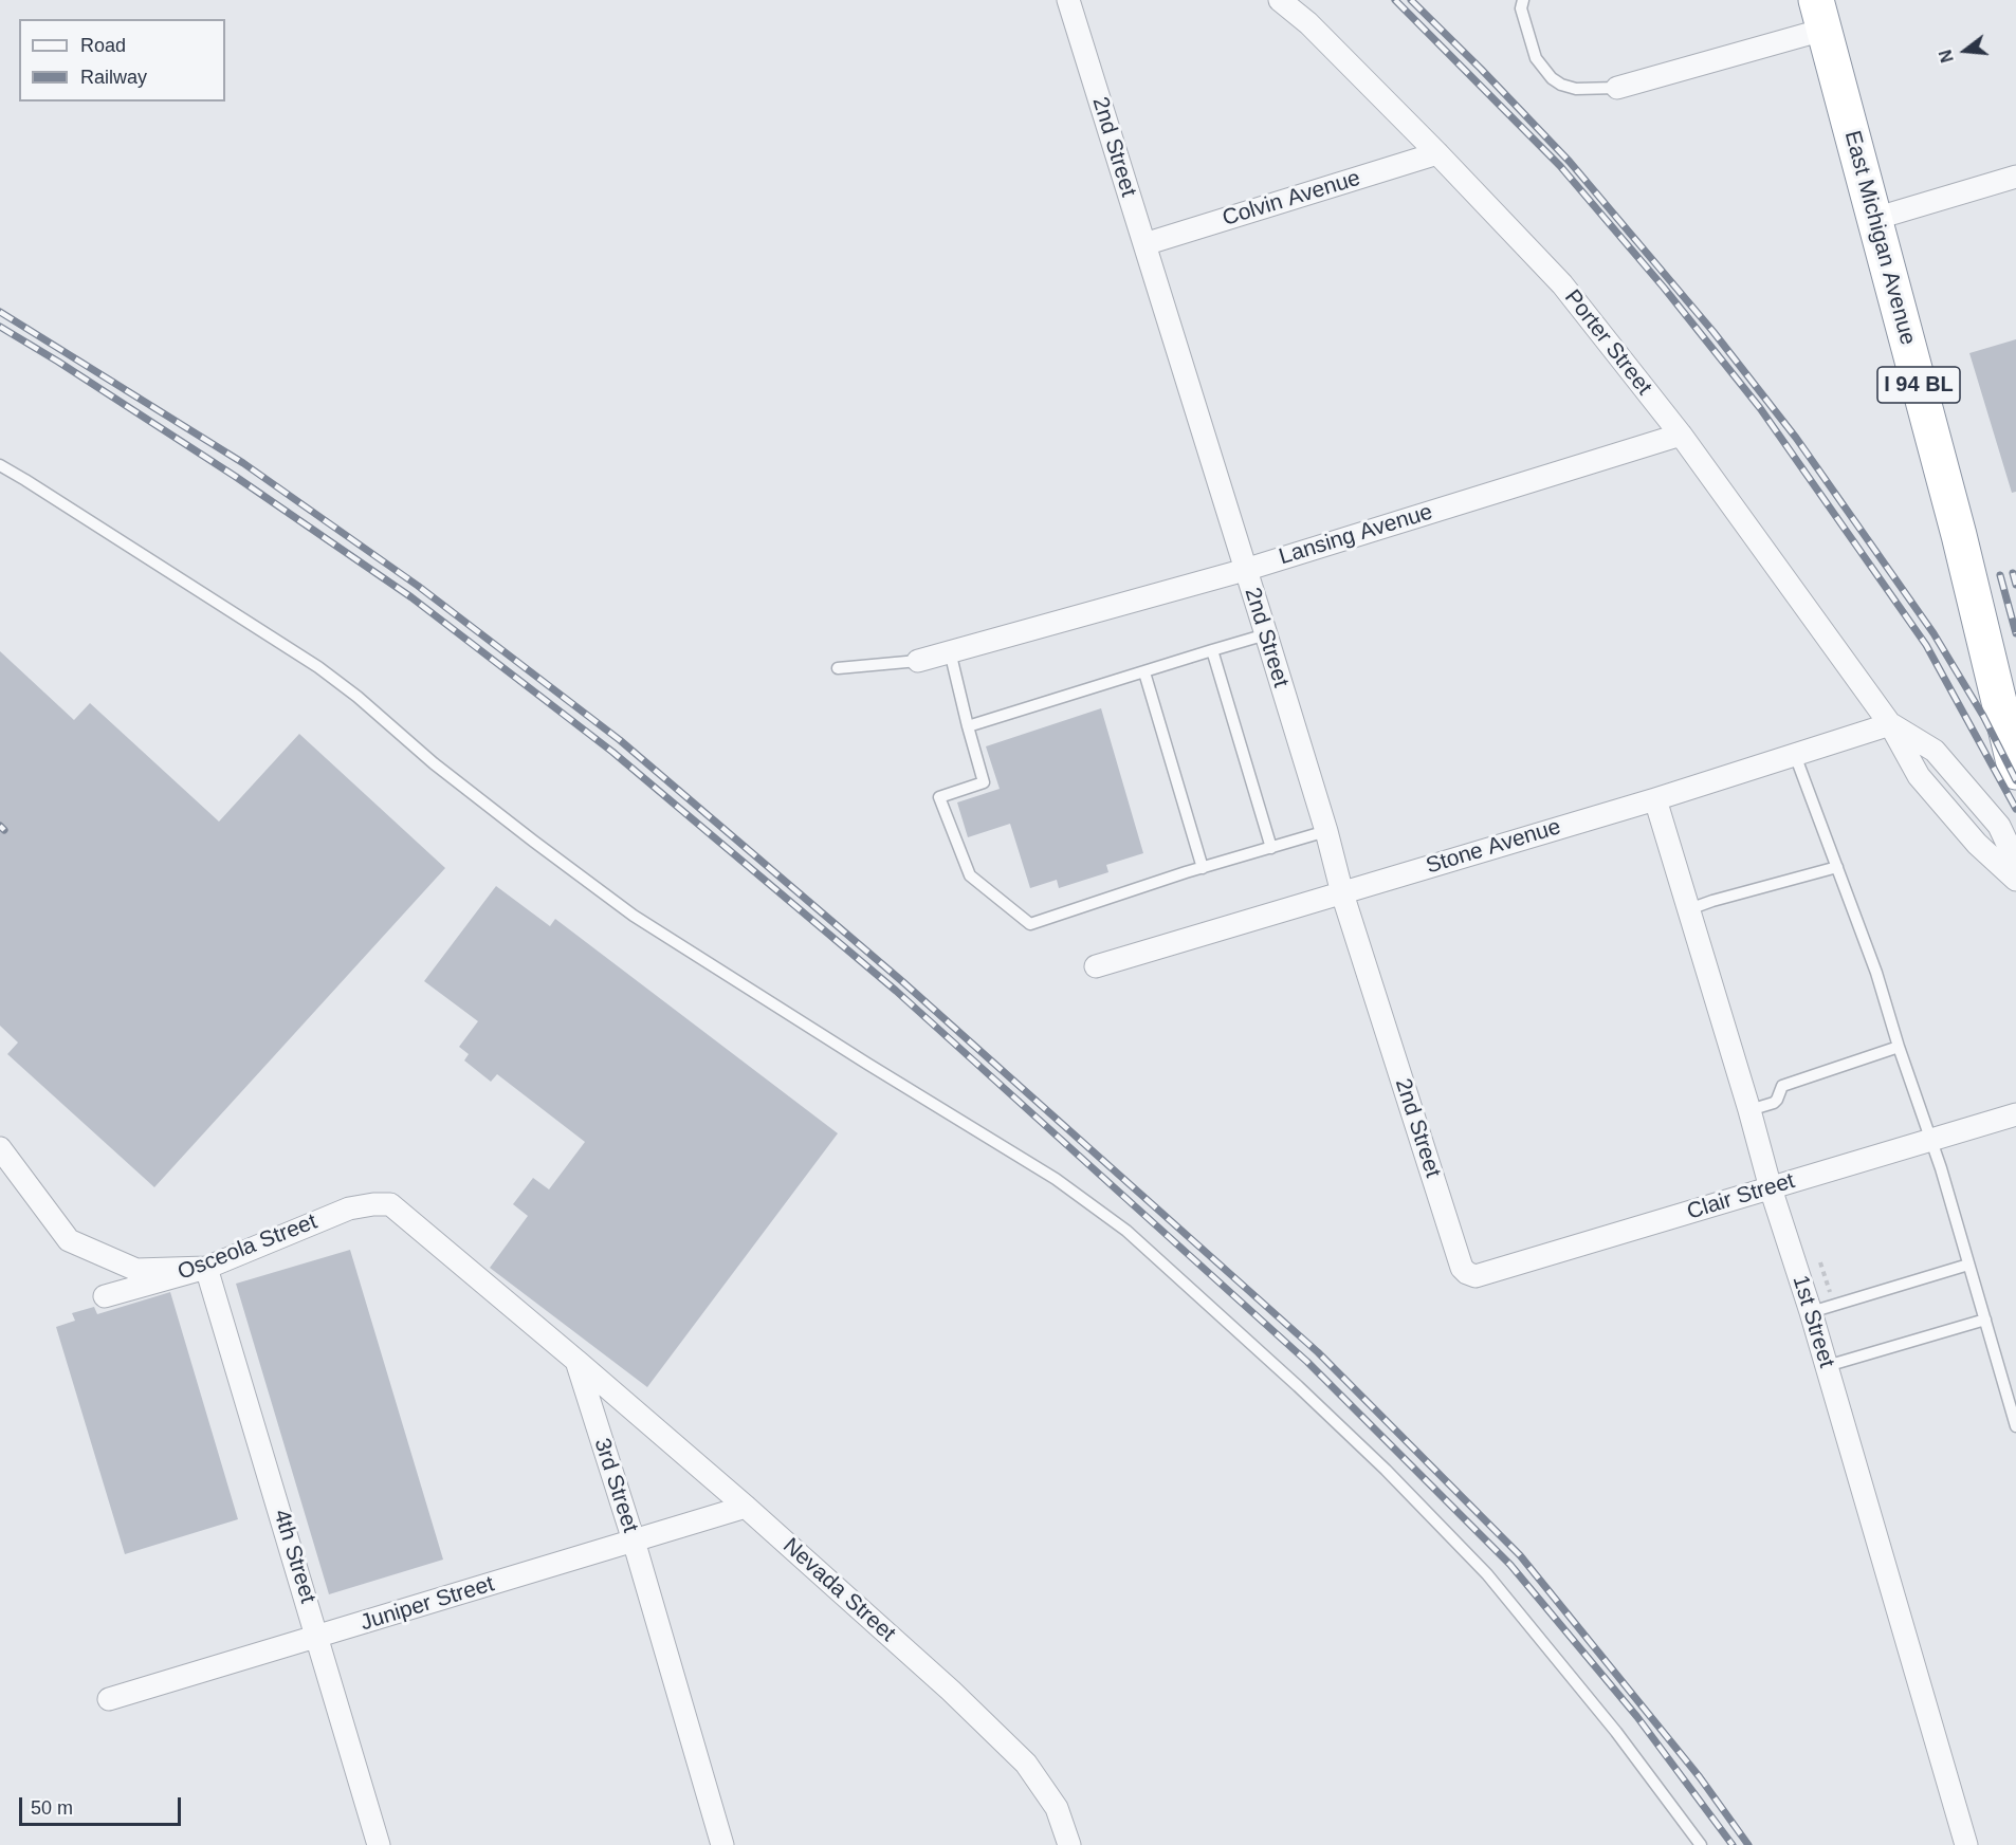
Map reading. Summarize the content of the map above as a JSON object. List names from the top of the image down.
{
  "streets": {
    "highway": ["East Michigan Avenue", "I 94 BL"],
    "street": [
      "2nd Street",
      "Colvin Avenue",
      "Porter Street",
      "Lansing Avenue",
      "Stone Avenue",
      "Clair Street",
      "Osceola Street",
      "1st Street",
      "3rd Street",
      "4th Street",
      "Nevada Street",
      "Juniper Street"
    ]
  },
  "crossings": [
    ["2nd Street", "Colvin Avenue"],
    ["2nd Street", "Lansing Avenue"],
    ["2nd Street", "Stone Avenue"],
    ["2nd Street", "Clair Street"],
    ["Colvin Avenue", "Porter Street"],
    ["Porter Street", "Lansing Avenue"],
    ["Porter Street", "Stone Avenue"],
    ["Stone Avenue", "1st Street"],
    ["Clair Street", "1st Street"],
    ["Osceola Street", "3rd Street"],
    ["Osceola Street", "4th Street"],
    ["Osceola Street", "Nevada Street"],
    ["3rd Street", "Nevada Street"],
    ["3rd Street", "Juniper Street"],
    ["4th Street", "Juniper Street"],
    ["Nevada Street", "Juniper Street"]
  ],
  "legend": ["Road", "Railway"],
  "scale_bar": "50 m",
  "north": "left"
}
